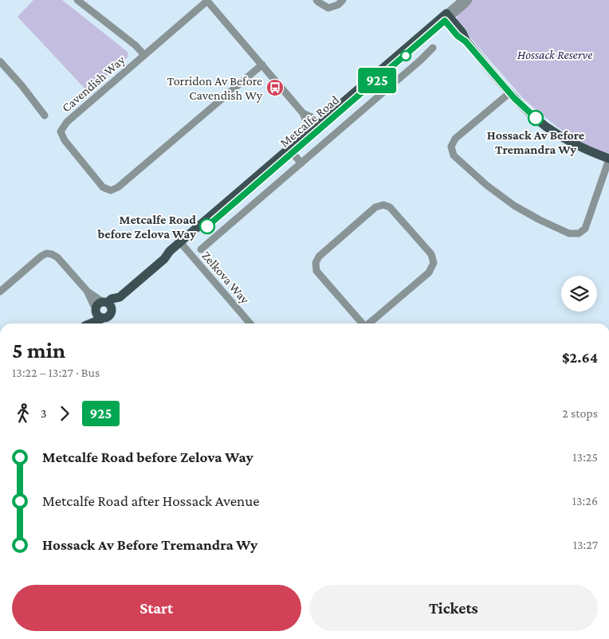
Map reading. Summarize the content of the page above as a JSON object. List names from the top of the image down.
{
  "streets": {
    "main road": ["Metcalfe Road"],
    "street": ["Cavendish Way", "Zelkova Way"]
  },
  "crossings": [
    ["Metcalfe Road", "Zelkova Way"]
  ],
  "parks": ["Hossack Reserve"],
  "places": {
    "bus stop": ["Torridon Av Before Cavendish Wy"],
    "other": ["Hossack Av Before Tremandra Wy", "Metcalfe Road before Zelova Way"]
  },
  "lines": ["bus line 925"],
  "page": {
    "on_map": "925",
    "heading": ["5 min", "13:22 – 13:27 · Bus", "$2.64"],
    "legs": ["3", "925", "2 stops"],
    "list": [
      {
        "name": "Metcalfe Road before Zelova Way",
        "value": "13:25"
      },
      {
        "name": "Metcalfe Road after Hossack Avenue",
        "value": "13:26"
      },
      {
        "name": "Hossack Av Before Tremandra Wy",
        "value": "13:27"
      }
    ],
    "buttons": ["Start", "Tickets"]
  }
}
